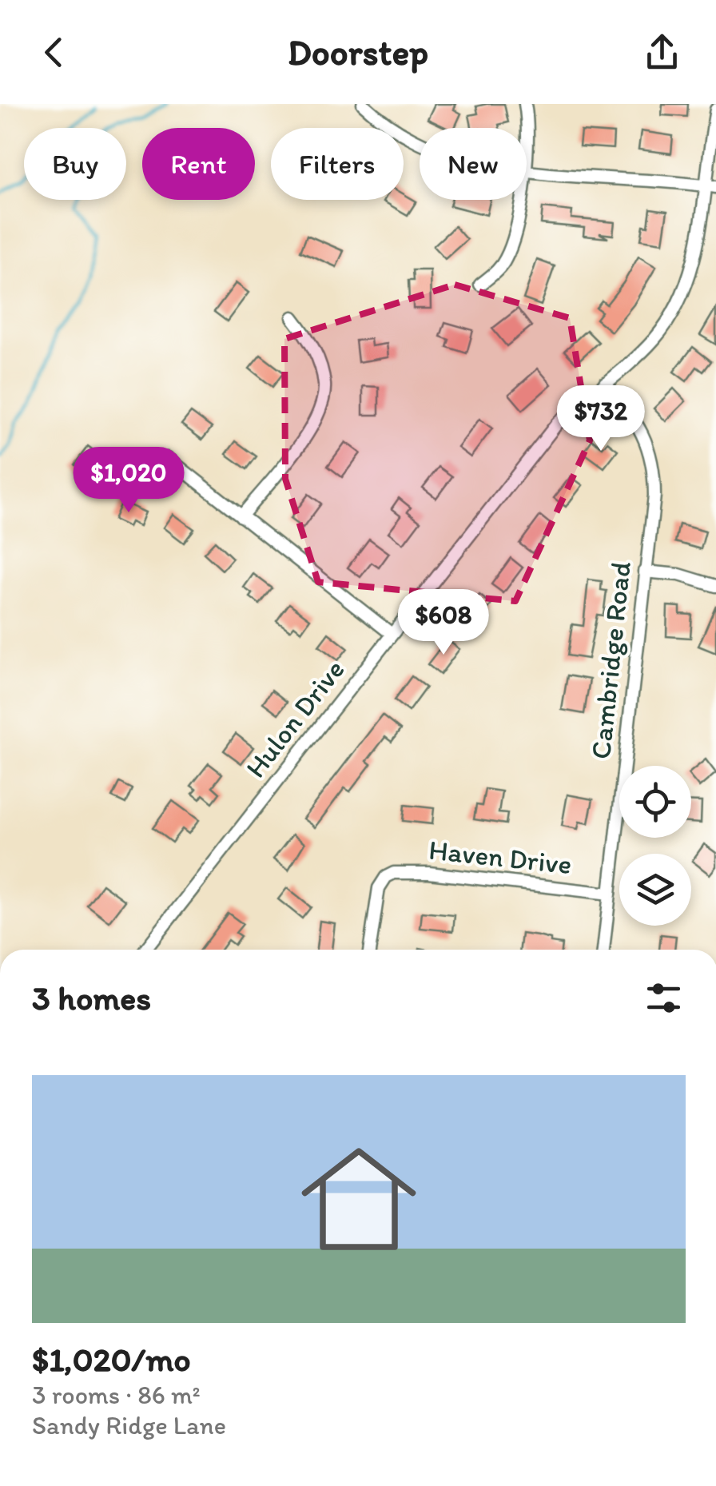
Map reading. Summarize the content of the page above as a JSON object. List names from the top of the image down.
{
  "streets": {
    "street": ["Cambridge Road", "Hulon Drive", "Haven Drive"]
  },
  "crossings": [
    ["Cambridge Road", "Hulon Drive"],
    ["Cambridge Road", "Haven Drive"]
  ],
  "page": {
    "header": "Doorstep",
    "chip": [
      "Buy",
      "Rent",
      "Filters",
      "New"
    ],
    "price": ["$732", "$1,020", "$608"],
    "heading": "3 homes",
    "list": [
      {
        "name": "$1,020/mo",
        "note": "3 rooms · 86 m² · Sandy Ridge Lane"
      }
    ]
  }
}
